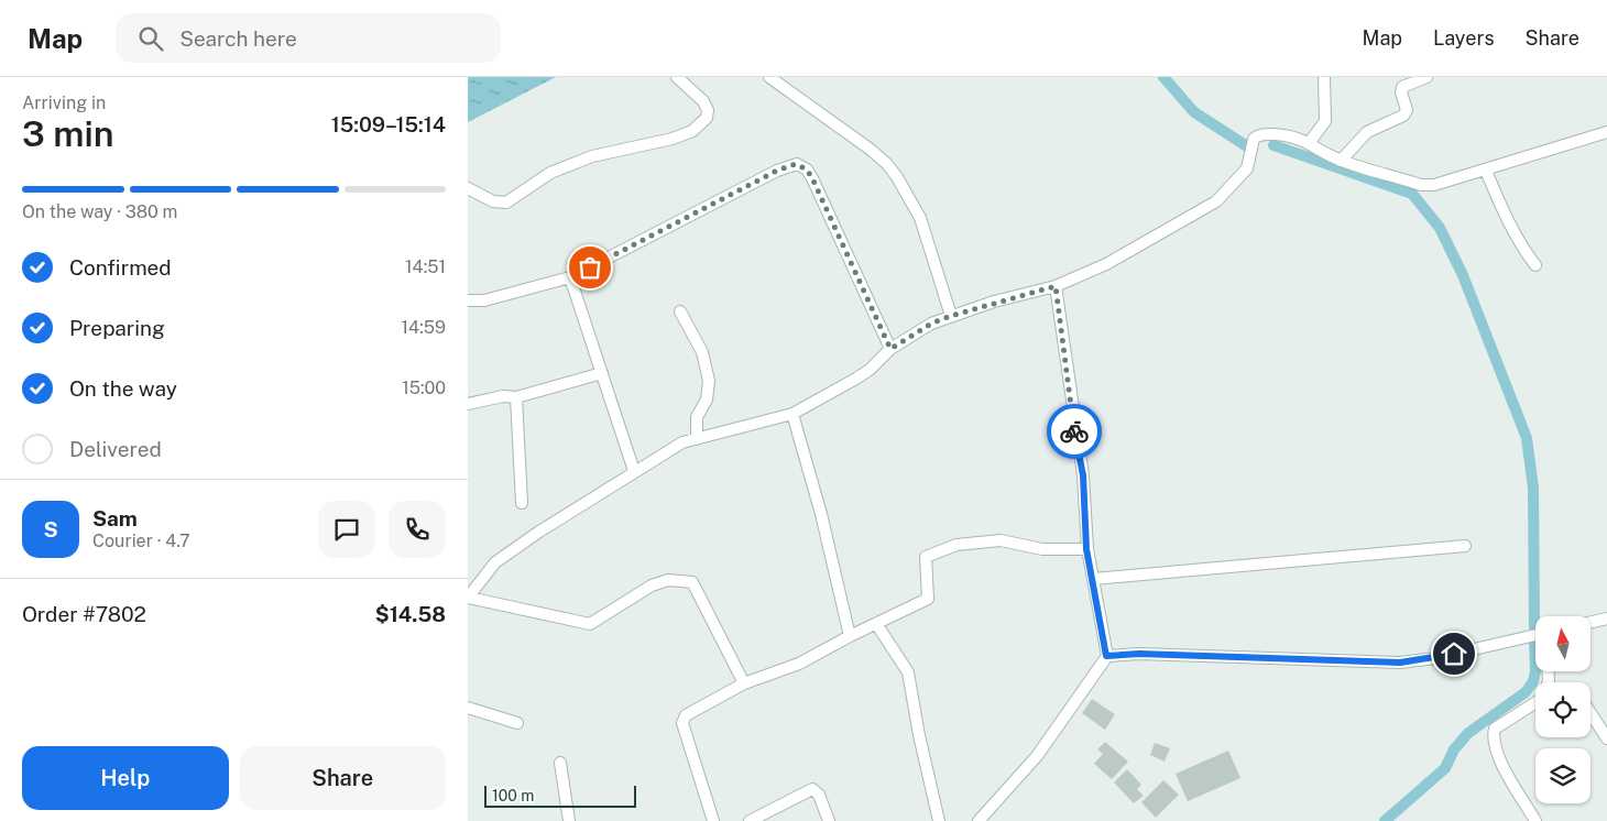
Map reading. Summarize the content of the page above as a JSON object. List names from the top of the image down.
{
  "scale_bar": "100 m",
  "north": "top",
  "page": {
    "header": "Map",
    "search": "Search here",
    "nav": ["Map", "Layers", "Share"],
    "heading": ["3 min", "Arriving in", "15:09–15:14"],
    "panel": [
      "Sam",
      "Courier · 4.7",
      "Order #7802",
      "$14.58"
    ],
    "bar": "On the way · 380 m",
    "list": [
      ["Confirmed", "14:51"],
      ["Preparing", "14:59"],
      ["On the way", "15:00"],
      "Delivered"
    ],
    "round": "S",
    "buttons": ["Help", "Share"],
    "scale": "100 m"
  }
}
